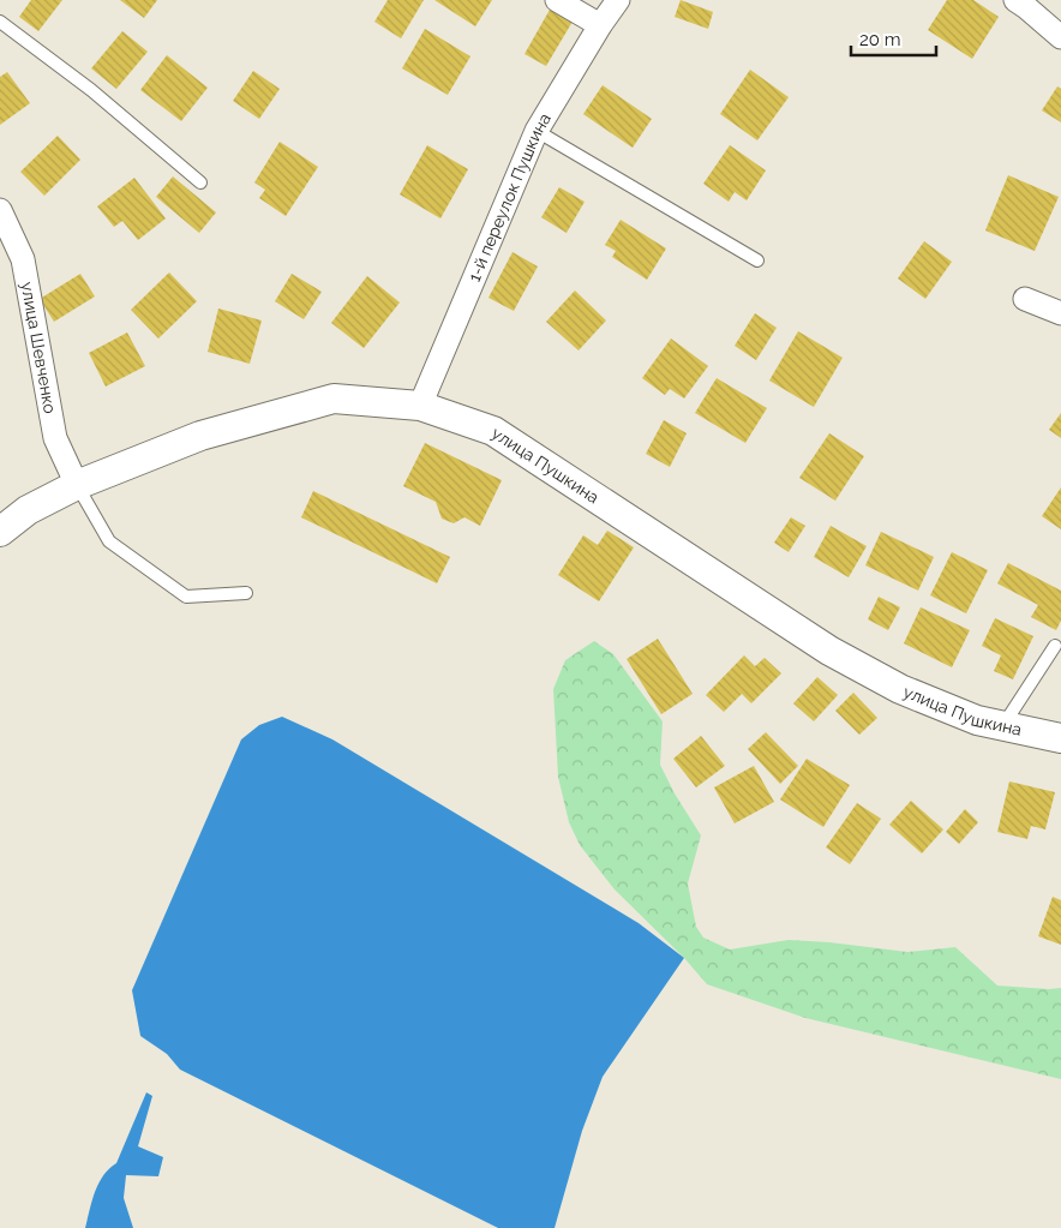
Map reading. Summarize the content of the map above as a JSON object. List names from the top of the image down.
{
  "streets": {
    "street": ["1-й переулок Пушкина", "улица Шевченко", "улица Пушкина"]
  },
  "crossings": [
    ["1-й переулок Пушкина", "улица Пушкина"],
    ["улица Шевченко", "улица Пушкина"]
  ],
  "scale_bar": "20 m"
}
